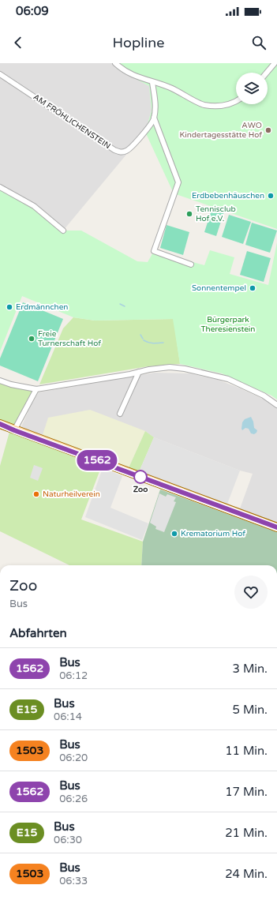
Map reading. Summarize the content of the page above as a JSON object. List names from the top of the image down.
{
  "streets": {
    "street": ["AM FRÖHLICHENSTEIN"]
  },
  "parks": ["Bürgerpark Theresienstein"],
  "places": [
    "AWO Kindertagesstätte Hof",
    "Erdbebenhäuschen",
    "Tennisclub Hof e.V.",
    "Sonnentempel",
    "Erdmännchen",
    "Freie Turnerschaft Hof",
    "Zoo",
    "Naturheilverein",
    "Krematorium Hof"
  ],
  "lines": ["bus line 1562"],
  "page": {
    "status": "06:09",
    "header": "Hopline",
    "on_map": "1562",
    "heading": [
      ["Zoo", "Bus"],
      "Abfahrten"
    ],
    "list": [
      {
        "mark": "1562",
        "name": "Bus",
        "note": "06:12",
        "value": "3 Min."
      },
      {
        "mark": "E15",
        "name": "Bus",
        "note": "06:14",
        "value": "5 Min."
      },
      {
        "mark": "1503",
        "name": "Bus",
        "note": "06:20",
        "value": "11 Min."
      },
      {
        "mark": "1562",
        "name": "Bus",
        "note": "06:26",
        "value": "17 Min."
      },
      {
        "mark": "E15",
        "name": "Bus",
        "note": "06:30",
        "value": "21 Min."
      },
      {
        "mark": "1503",
        "name": "Bus",
        "note": "06:33",
        "value": "24 Min."
      }
    ]
  }
}
